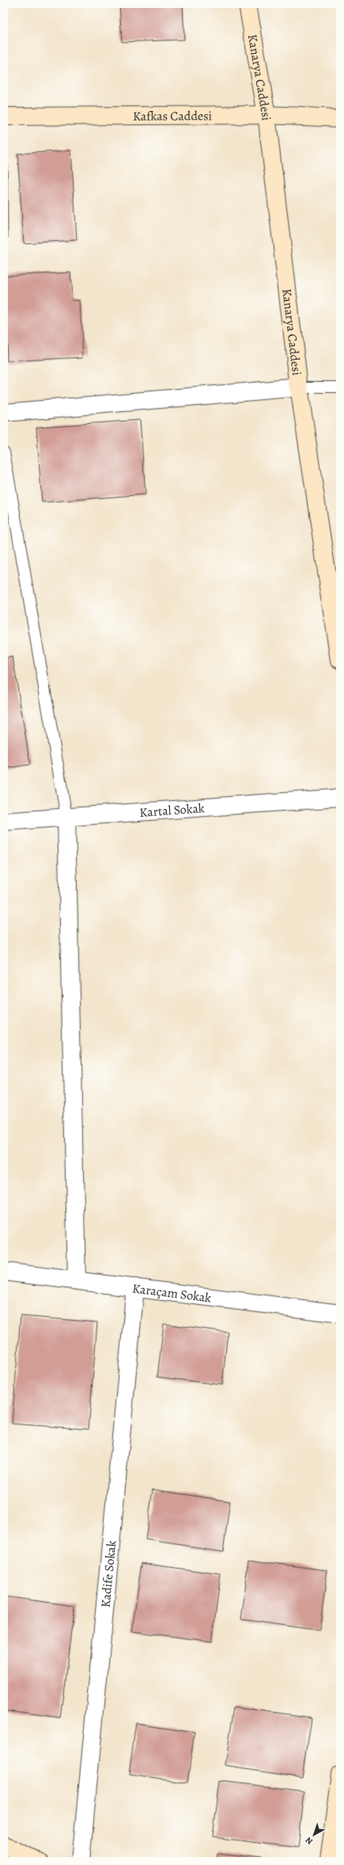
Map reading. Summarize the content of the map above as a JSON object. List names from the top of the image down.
{
  "streets": {
    "street": [
      "Kanarya Caddesi",
      "Kafkas Caddesi",
      "Kartal Sokak",
      "Karaçam Sokak",
      "Kadife Sokak"
    ]
  },
  "crossings": [
    ["Kanarya Caddesi", "Kafkas Caddesi"],
    ["Karaçam Sokak", "Kadife Sokak"]
  ],
  "north": "bottom left"
}
